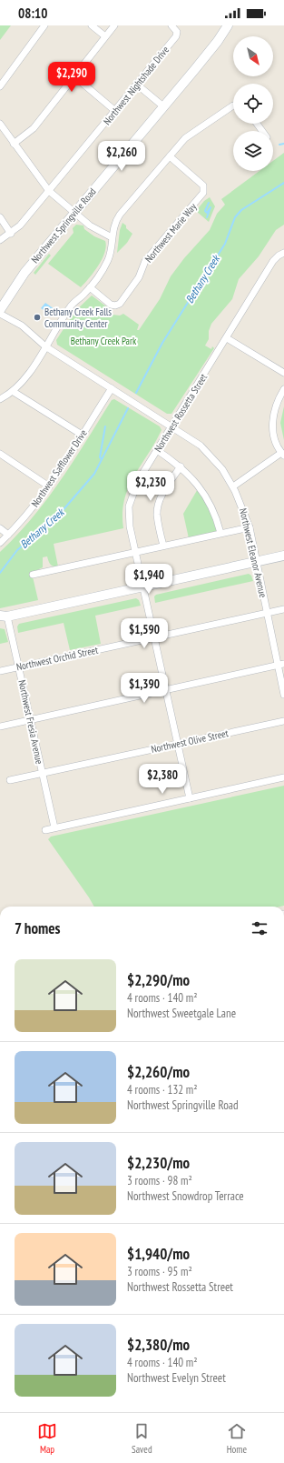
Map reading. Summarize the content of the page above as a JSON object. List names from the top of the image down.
{
  "streets": {
    "street": [
      "Northwest Nightshade Drive",
      "Northwest Springville Road",
      "Northwest Marie Way",
      "Northwest Rossetta Street",
      "Northwest Safflower Drive",
      "Northwest Eleanor Avenue",
      "Northwest Orchid Street",
      "Northwest Fresia Avenue",
      "Northwest Olive Street"
    ]
  },
  "crossings": [
    ["Northwest Rossetta Street", "Northwest Eleanor Avenue"],
    ["Northwest Rossetta Street", "Northwest Orchid Street"],
    ["Northwest Rossetta Street", "Northwest Olive Street"],
    ["Northwest Safflower Drive", "Northwest Eleanor Avenue"],
    ["Northwest Eleanor Avenue", "Northwest Orchid Street"],
    ["Northwest Orchid Street", "Northwest Fresia Avenue"],
    ["Northwest Fresia Avenue", "Northwest Olive Street"]
  ],
  "water": ["Bethany Creek"],
  "parks": ["Bethany Creek Park"],
  "places": ["Bethany Creek Falls Community Center"],
  "north": "bottom right",
  "page": {
    "status": "08:10",
    "price": [
      "$2,290",
      "$2,260",
      "$2,230",
      "$1,940",
      "$1,590",
      "$1,390",
      "$2,380"
    ],
    "heading": "7 homes",
    "list": [
      {
        "name": "$2,290/mo",
        "note": "4 rooms · 140 m² · Northwest Sweetgale Lane"
      },
      {
        "name": "$2,260/mo",
        "note": "4 rooms · 132 m² · Northwest Springville Road"
      },
      {
        "name": "$2,230/mo",
        "note": "3 rooms · 98 m² · Northwest Snowdrop Terrace"
      },
      {
        "name": "$1,940/mo",
        "note": "3 rooms · 95 m² · Northwest Rossetta Street"
      },
      {
        "name": "$2,380/mo",
        "note": "4 rooms · 140 m² · Northwest Evelyn Street"
      }
    ],
    "tabs": ["Map", "Saved", "Home"]
  }
}
